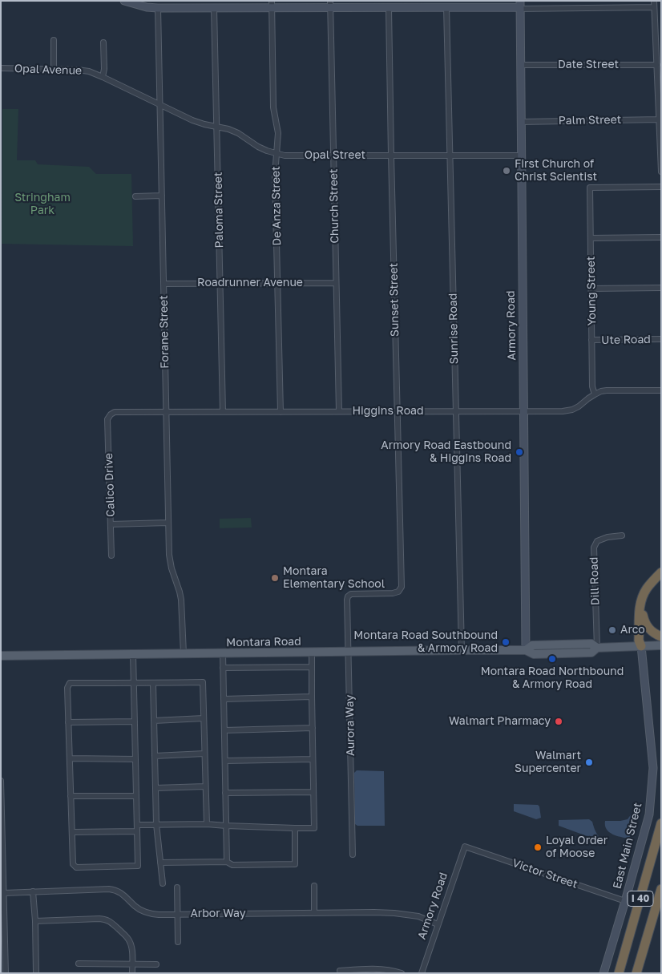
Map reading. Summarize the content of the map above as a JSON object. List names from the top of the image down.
{
  "streets": {
    "highway": ["I 40"],
    "main road": ["Montara Road"],
    "street": [
      "Date Street",
      "Opal Avenue",
      "Palm Street",
      "Opal Street",
      "De Anza Street",
      "Church Street",
      "Paloma Street",
      "Roadrunner Avenue",
      "Young Street",
      "Sunset Street",
      "Armory Road",
      "Sunrise Road",
      "Forane Street",
      "Ute Road",
      "Higgins Road",
      "Calico Drive",
      "Dill Road",
      "Aurora Way",
      "East Main Street",
      "Victor Street",
      "Arbor Way"
    ]
  },
  "crossings": [
    ["Date Street", "Armory Road"],
    ["Opal Avenue", "Opal Street"],
    ["Opal Avenue", "Forane Street"],
    ["Palm Street", "Armory Road"],
    ["Opal Street", "De Anza Street"],
    ["Opal Street", "Church Street"],
    ["Opal Street", "Paloma Street"],
    ["Opal Street", "Sunset Street"],
    ["Opal Street", "Armory Road"],
    ["Opal Street", "Sunrise Road"],
    ["Opal Street", "Forane Street"],
    ["De Anza Street", "Roadrunner Avenue"],
    ["De Anza Street", "Higgins Road"],
    ["Church Street", "Roadrunner Avenue"],
    ["Church Street", "Higgins Road"],
    ["Paloma Street", "Roadrunner Avenue"],
    ["Paloma Street", "Higgins Road"],
    ["Roadrunner Avenue", "Forane Street"],
    ["Young Street", "Ute Road"],
    ["Young Street", "Higgins Road"],
    ["Sunset Street", "Higgins Road"],
    ["Sunset Street", "Aurora Way"],
    ["Armory Road", "Higgins Road"],
    ["Armory Road", "Montara Road"],
    ["Armory Road", "Victor Street"],
    ["Armory Road", "Arbor Way"],
    ["Sunrise Road", "Higgins Road"],
    ["Sunrise Road", "Montara Road"],
    ["Forane Street", "Higgins Road"],
    ["Forane Street", "Montara Road"],
    ["Higgins Road", "Calico Drive"],
    ["Dill Road", "Montara Road"],
    ["Montara Road", "Aurora Way"],
    ["Montara Road", "East Main Street"],
    ["East Main Street", "Victor Street"]
  ],
  "parks": ["Stringham Park"],
  "places": [
    "First Church of Christ Scientist",
    "Armory Road Eastbound & Higgins Road",
    "Montara Elementary School",
    "Arco",
    "Montara Road Southbound & Armory Road",
    "Montara Road Northbound & Armory Road",
    "Walmart Pharmacy",
    "Walmart Supercenter",
    "Loyal Order of Moose"
  ]
}
